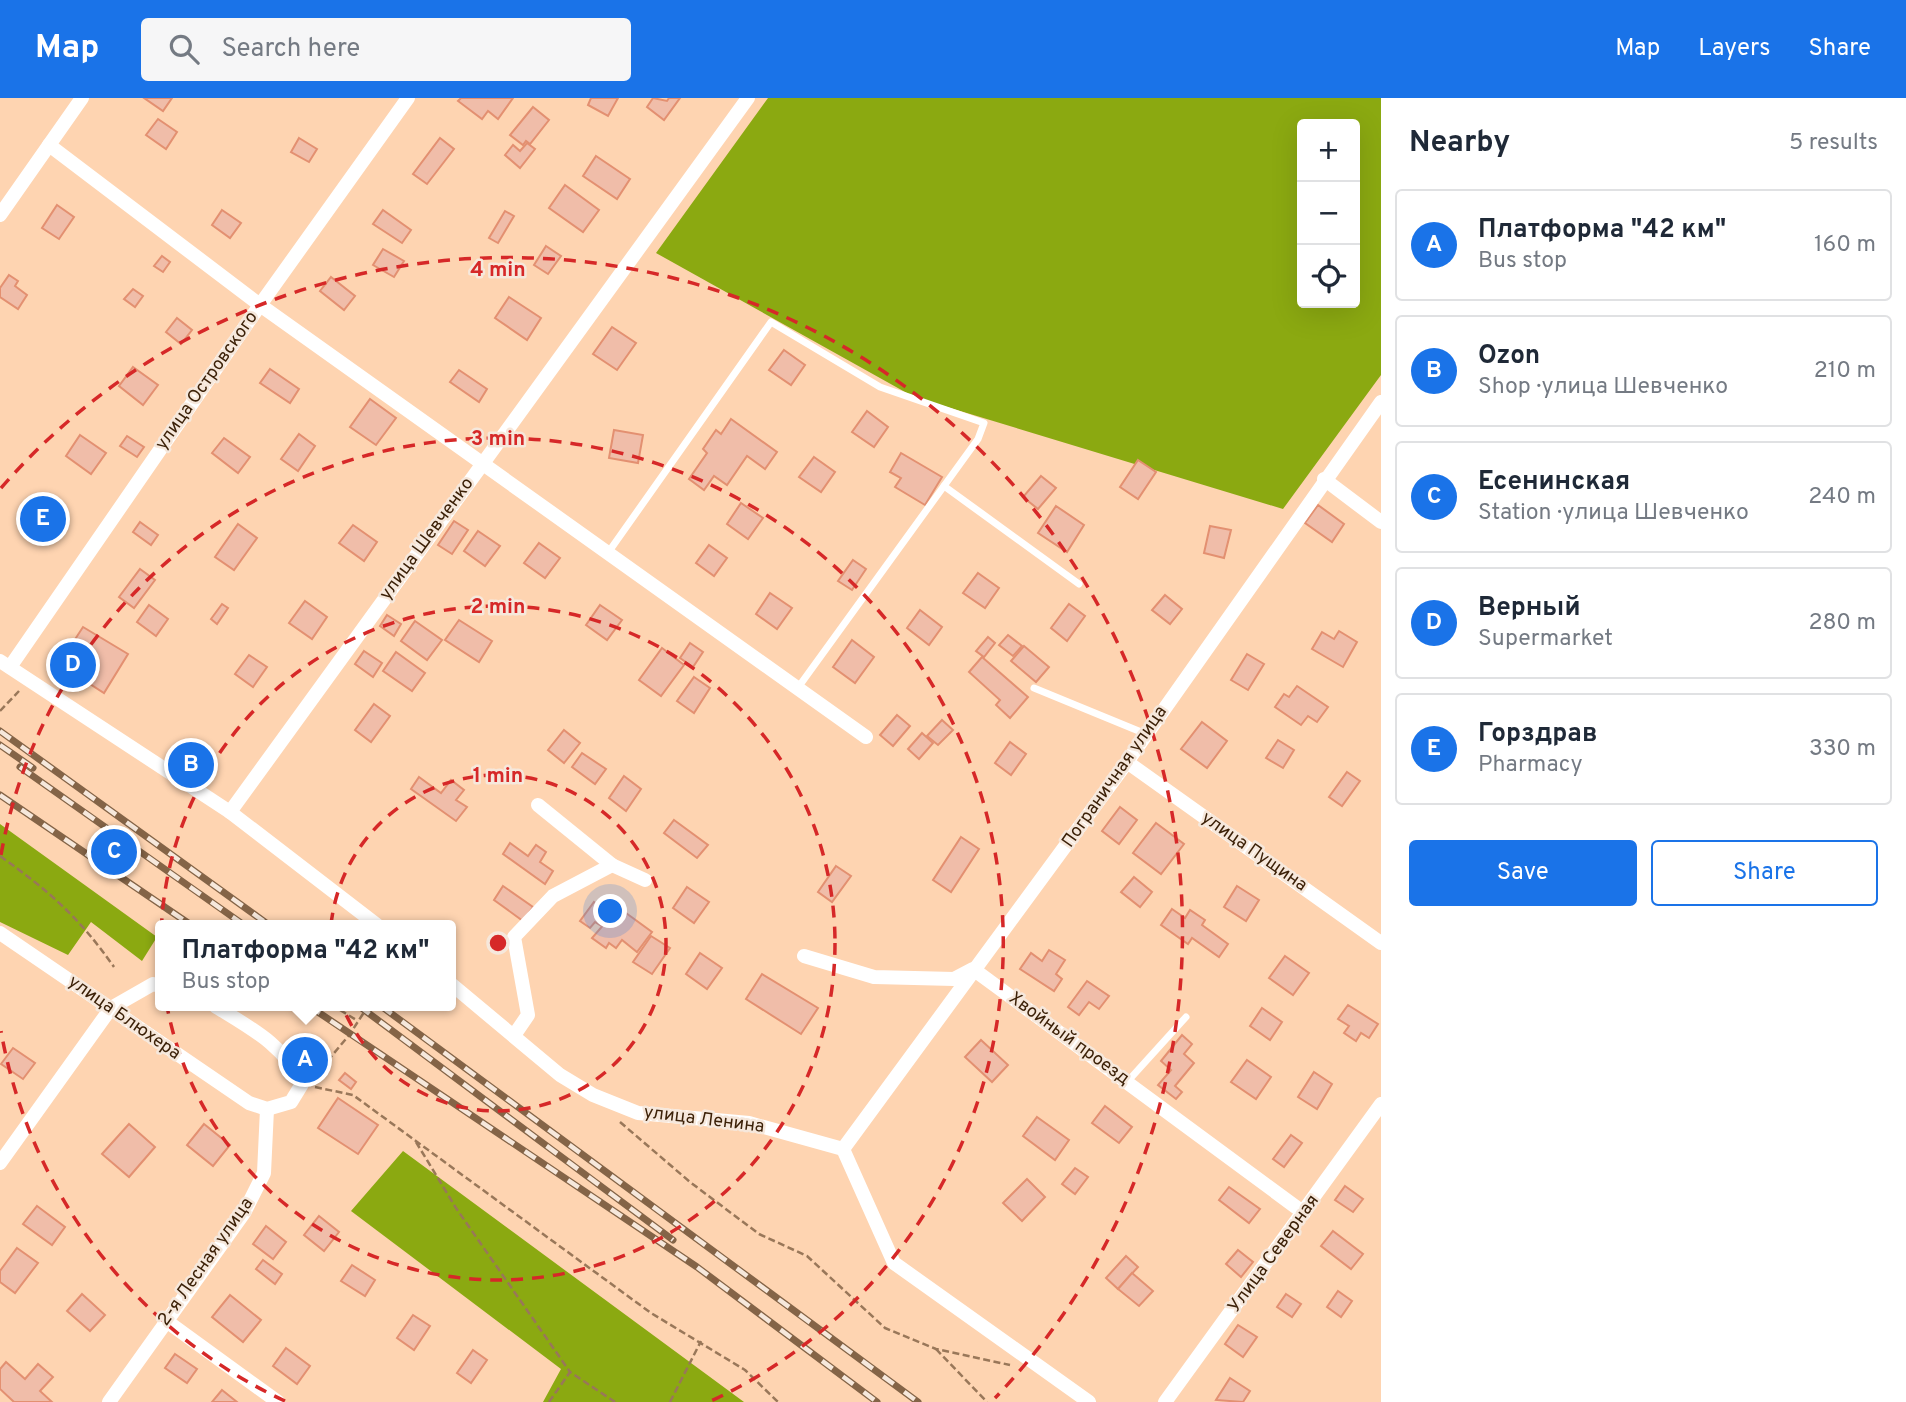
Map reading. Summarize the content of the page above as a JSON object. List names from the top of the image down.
{
  "streets": {
    "street": [
      "улица Островского",
      "улица Шевченко",
      "Пограничная улица",
      "улица Пущина",
      "улица Блюхера",
      "Хвойный проезд",
      "улица Ленина",
      "Улица Северная",
      "2-я Лесная улица"
    ]
  },
  "crossings": [
    ["Пограничная улица", "улица Пущина"],
    ["Пограничная улица", "Хвойный проезд"],
    ["Пограничная улица", "улица Ленина"],
    ["улица Блюхера", "2-я Лесная улица"],
    ["Хвойный проезд", "Улица Северная"]
  ],
  "page": {
    "header": "Map",
    "search": "Search here",
    "nav": ["Map", "Layers", "Share"],
    "heading": ["Nearby", "5 results"],
    "map_buttons": ["+", "−"],
    "list": [
      {
        "mark": "A",
        "name": "Платформа \"42 км\"",
        "note": "Bus stop",
        "value": "160 m"
      },
      {
        "mark": "B",
        "name": "Ozon",
        "note": "Shop · улица Шевченко",
        "value": "210 m"
      },
      {
        "mark": "C",
        "name": "Есенинская",
        "note": "Station · улица Шевченко",
        "value": "240 m"
      },
      {
        "mark": "D",
        "name": "Верный",
        "note": "Supermarket",
        "value": "280 m"
      },
      {
        "mark": "E",
        "name": "Горздрав",
        "note": "Pharmacy",
        "value": "330 m"
      }
    ],
    "pins": [
      "E",
      "D",
      "B",
      "C",
      "A"
    ],
    "buttons": ["Save", "Share"],
    "popup": ["Платформа \"42 км\"", "Bus stop"]
  },
  "rings": [
    "4 min",
    "3 min",
    "2 min",
    "1 min"
  ]
}
